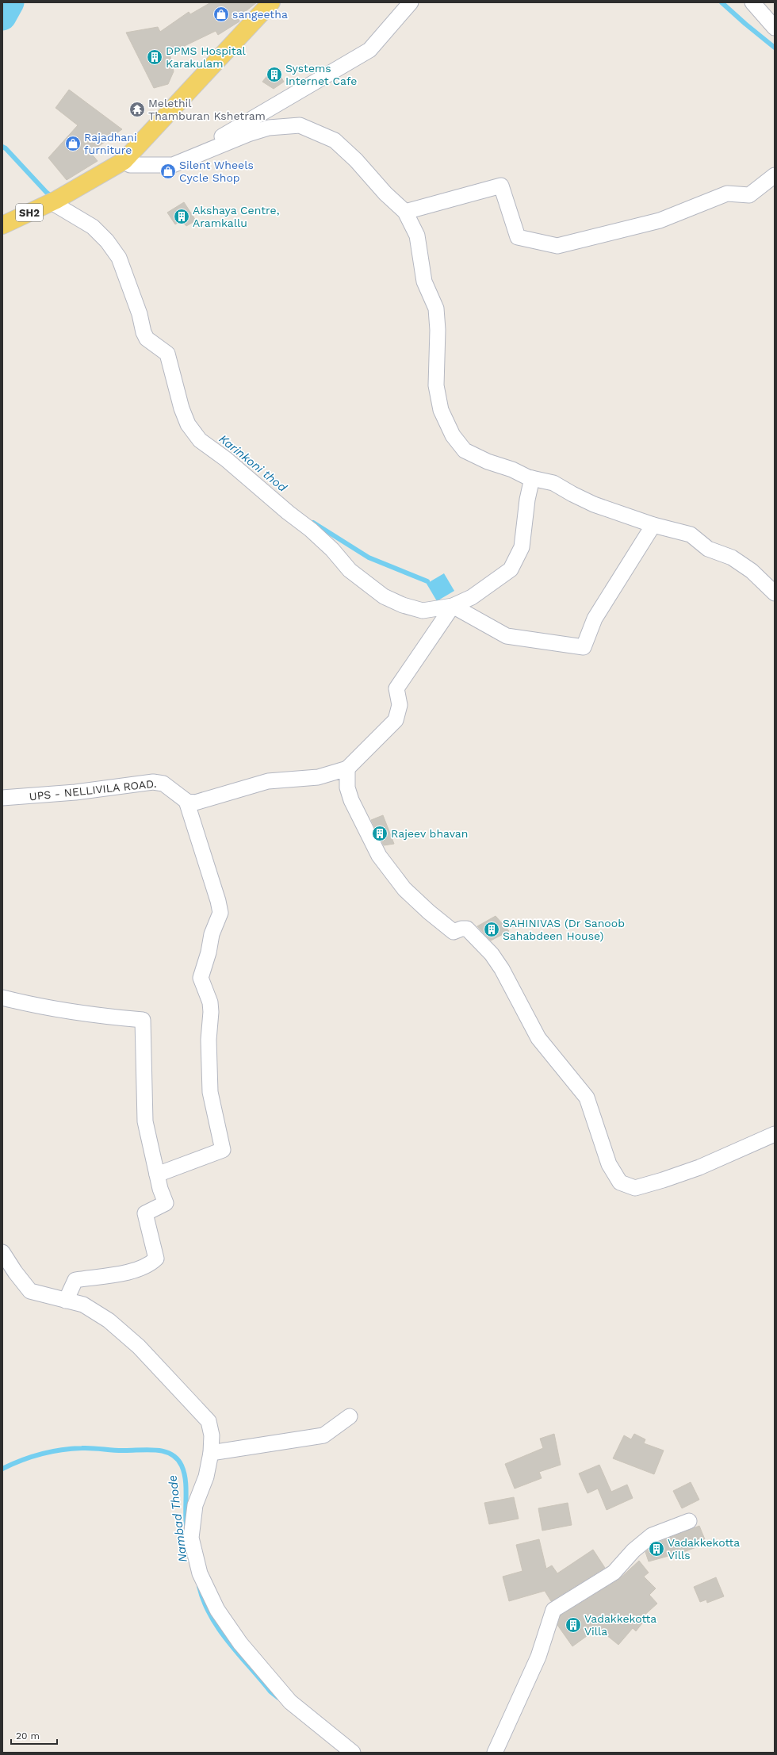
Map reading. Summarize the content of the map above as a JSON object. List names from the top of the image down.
{
  "streets": {
    "main road": ["SH2"],
    "street": ["UPS - NELLIVILA ROAD."]
  },
  "water": ["Karinkoni thod", "Nambad Thode"],
  "places": {
    "shop": ["sangeetha", "Rajadhani furniture", "Silent Wheels Cycle Shop"],
    "building": [
      "DPMS Hospital Karakulam",
      "Systems Internet Cafe",
      "Akshaya Centre, Aramkallu",
      "Rajeev bhavan",
      "SAHINIVAS (Dr Sanoob Sahabdeen House)",
      "Vadakkekotta Vills",
      "Vadakkekotta Villa"
    ],
    "temple": ["Melethil Thamburan Kshetram"]
  },
  "scale_bar": "20 m"
}
